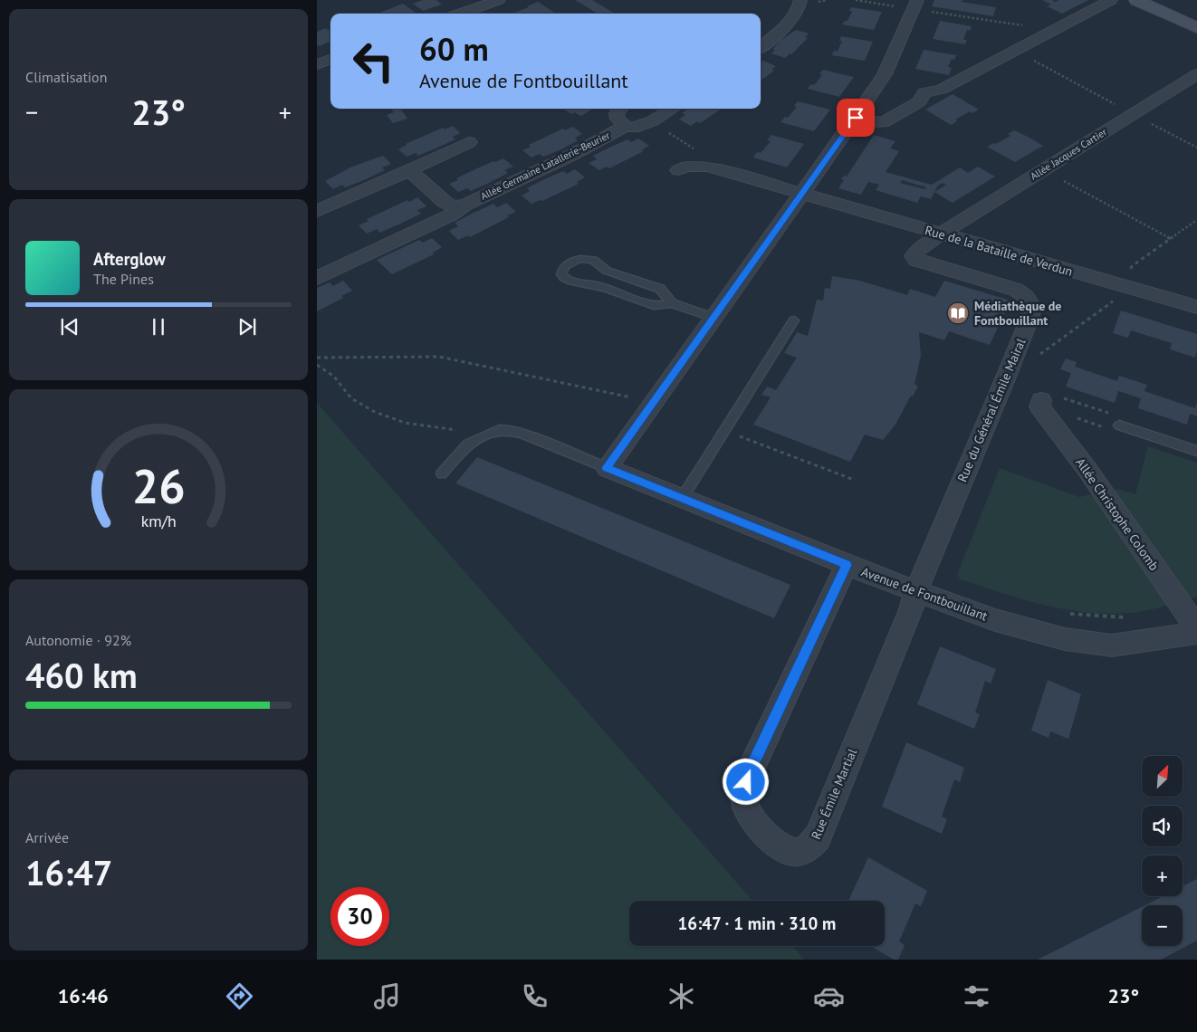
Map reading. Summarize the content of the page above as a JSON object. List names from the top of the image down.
{
  "streets": {
    "street": [
      "Allée Jacques Cartier",
      "Allée Germaine Latallerie-Beurier",
      "Rue de la Bataille de Verdun",
      "Rue du Général Émile Mairal",
      "Allée Christophe Colomb",
      "Avenue de Fontbouillant",
      "Rue Émile Martial"
    ]
  },
  "crossings": [
    ["Allée Jacques Cartier", "Rue de la Bataille de Verdun"],
    ["Allée Jacques Cartier", "Rue du Général Émile Mairal"],
    ["Rue de la Bataille de Verdun", "Rue du Général Émile Mairal"],
    ["Rue du Général Émile Mairal", "Avenue de Fontbouillant"],
    ["Rue du Général Émile Mairal", "Rue Émile Martial"],
    ["Avenue de Fontbouillant", "Rue Émile Martial"]
  ],
  "places": {
    "library": ["Médiathèque de Fontbouillant"]
  },
  "north": "top right",
  "page": {
    "tile": [
      "Climatisation",
      ["Autonomie · 92%", "460 km"],
      ["Arrivée", "16:47"]
    ],
    "turn": ["60 m", "Avenue de Fontbouillant"],
    "heat": ["−", "23°", "+"],
    "song": ["Afterglow", "The Pines"],
    "map_buttons": ["+", "−"],
    "limit": "30",
    "trip": "16:47 · 1 min · 310 m",
    "tabs": ["16:46", "23°"],
    "gauge": ["26", "km/h"]
  }
}
